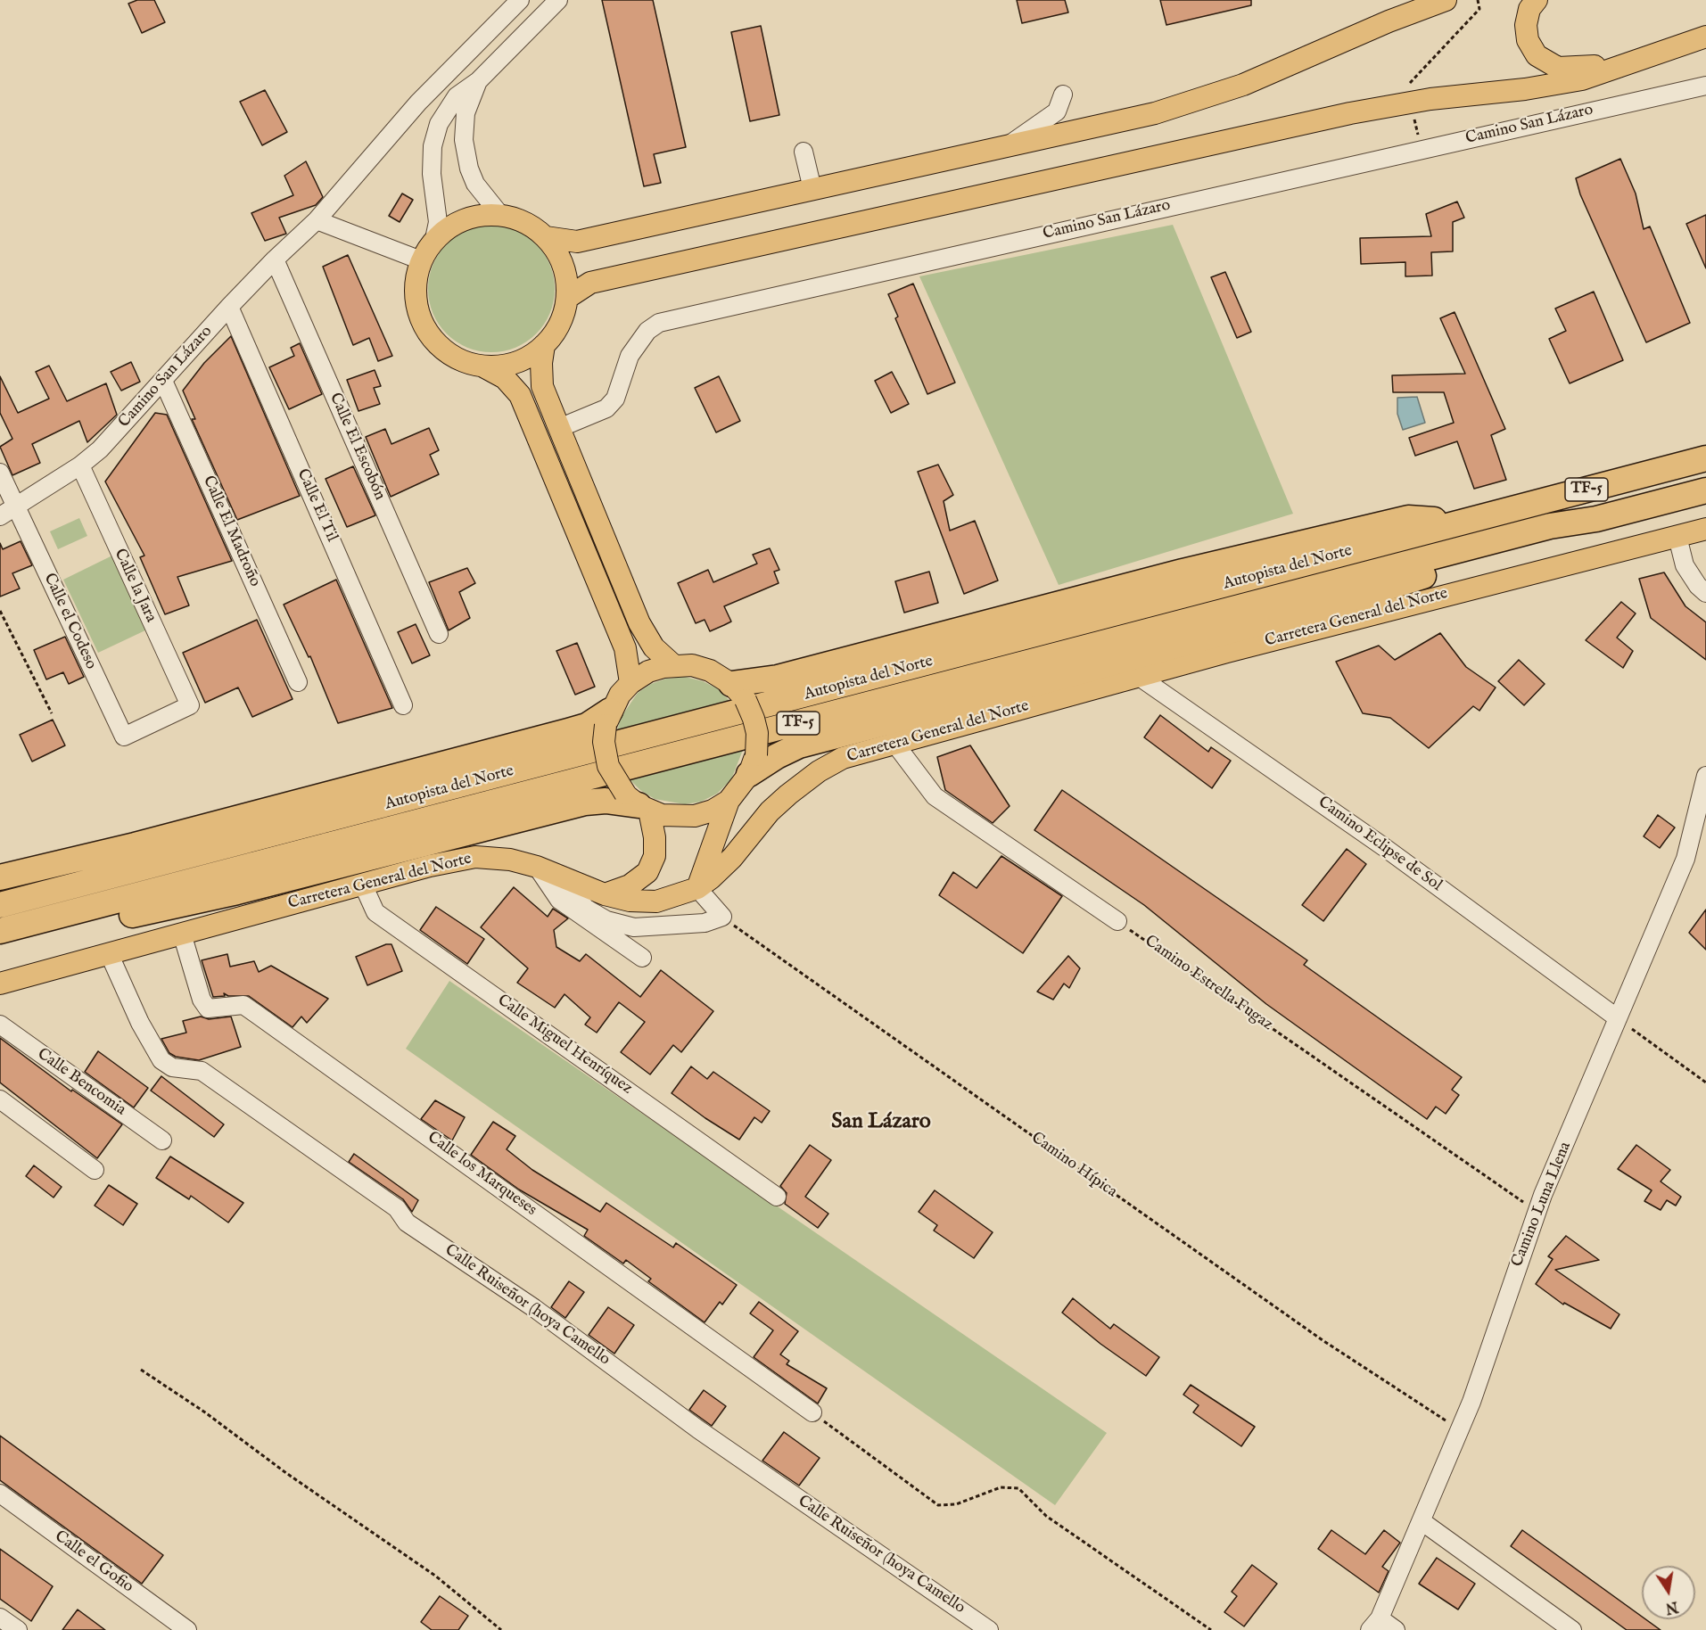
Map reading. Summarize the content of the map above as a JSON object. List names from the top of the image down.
{
  "streets": {
    "highway": ["TF-5", "Autopista del Norte"],
    "main road": ["Carretera General del Norte"],
    "street": [
      "Camino San Lázaro",
      "Calle El Escobón",
      "Calle El Til",
      "Calle El Madroño",
      "Calle la Jara",
      "Calle el Codeso",
      "Camino Eclipse de Sol",
      "Calle Miguel Henríquez",
      "Calle Bencomia",
      "Calle los Marqueses",
      "Camino Luna Llena",
      "Calle Ruiseñor (hoya Camello",
      "Calle el Gofio"
    ],
    "path": ["Camino Estrella Fugaz", "Camino Hípica"]
  },
  "crossings": [
    ["Camino San Lázaro", "Calle El Escobón"],
    ["Camino San Lázaro", "Calle El Til"],
    ["Camino San Lázaro", "Calle El Madroño"],
    ["Camino San Lázaro", "Calle la Jara"],
    ["Camino San Lázaro", "Calle el Codeso"],
    ["Calle la Jara", "Calle el Codeso"],
    ["Carretera General del Norte", "Camino Eclipse de Sol"],
    ["Carretera General del Norte", "Calle Miguel Henríquez"],
    ["Carretera General del Norte", "Calle los Marqueses"],
    ["Carretera General del Norte", "Calle Ruiseñor (hoya Camello"],
    ["Camino Eclipse de Sol", "Camino Luna Llena"],
    ["Camino Estrella Fugaz", "Camino Luna Llena"],
    ["Camino Hípica", "Camino Luna Llena"]
  ],
  "districts": ["San Lázaro"],
  "north": "bottom"
}
